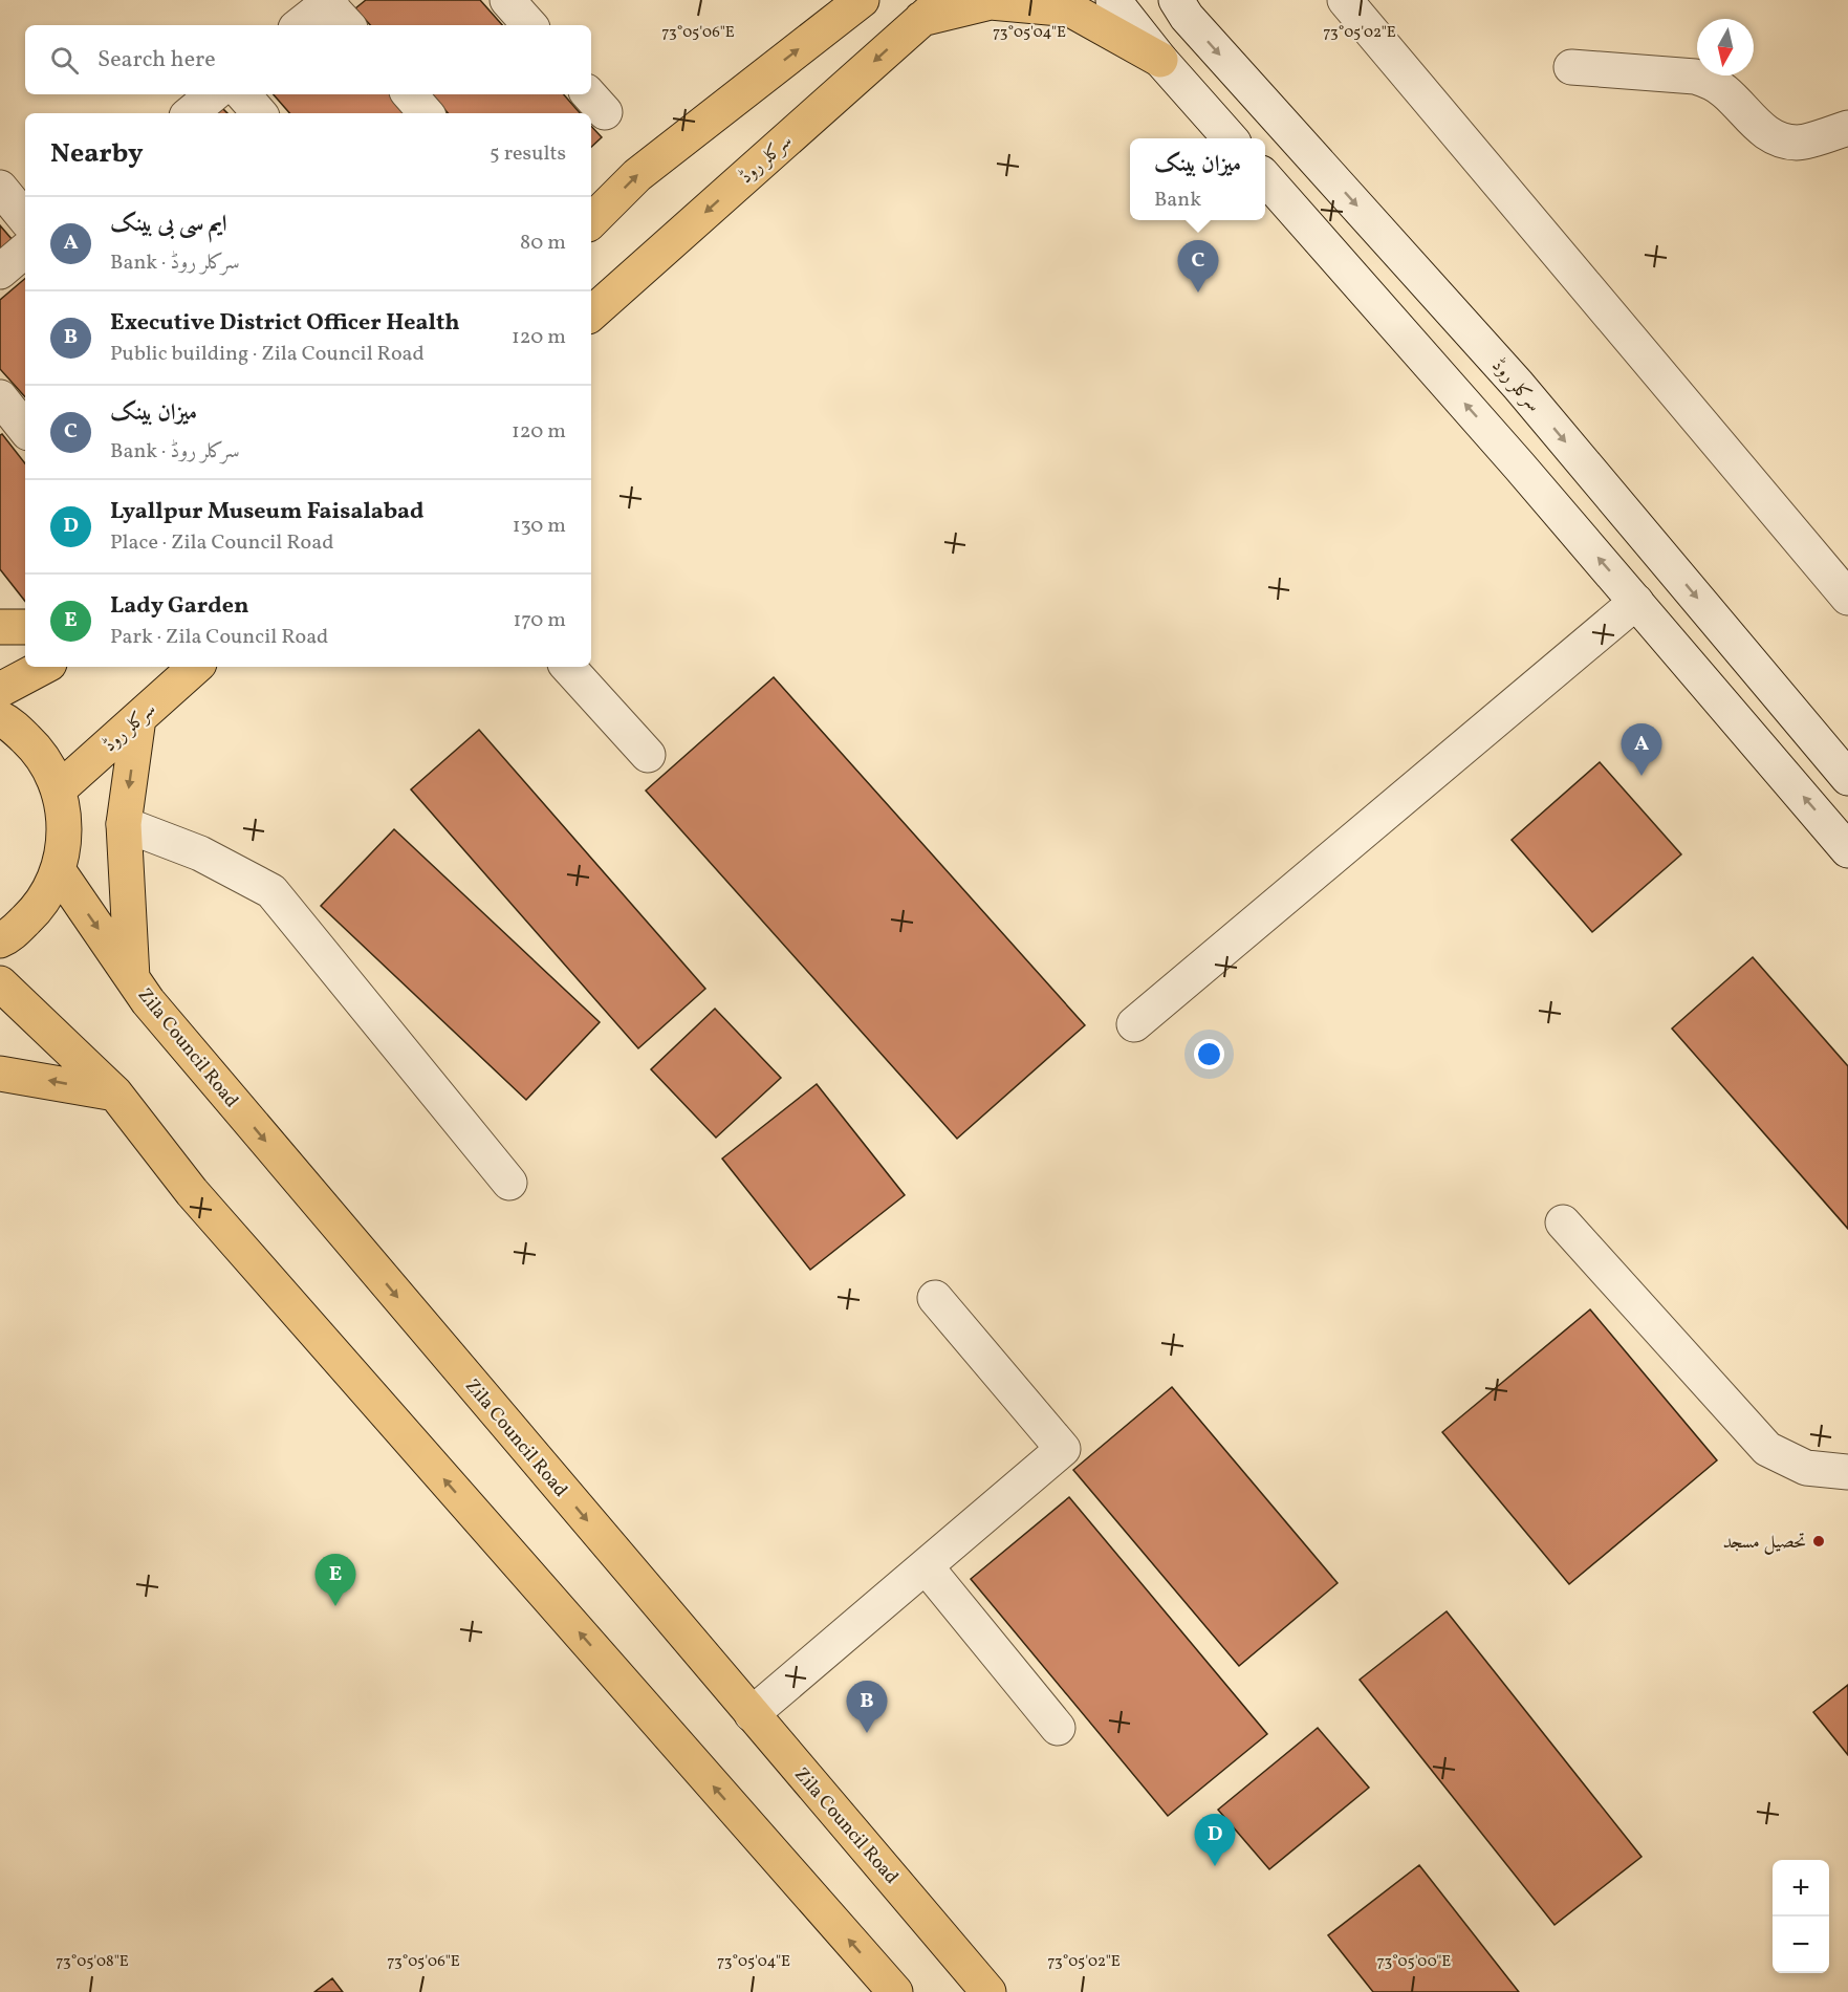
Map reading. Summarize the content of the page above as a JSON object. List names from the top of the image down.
{
  "streets": {
    "main road": ["سرکلر روڈ", "Zila Council Road"]
  },
  "places": ["تحصیل مسجد"],
  "north": "bottom",
  "page": {
    "search": "Search here",
    "heading": ["Nearby", "5 results"],
    "popup": ["میزان بینک", "Bank"],
    "list": [
      {
        "mark": "A",
        "name": "ایم سی بی بینک",
        "note": "Bank · سرکلر روڈ",
        "value": "80 m"
      },
      {
        "mark": "B",
        "name": "Executive District Officer Health",
        "note": "Public building · Zila Council Road",
        "value": "120 m"
      },
      {
        "mark": "C",
        "name": "میزان بینک",
        "note": "Bank · سرکلر روڈ",
        "value": "120 m"
      },
      {
        "mark": "D",
        "name": "Lyallpur Museum Faisalabad",
        "note": "Place · Zila Council Road",
        "value": "130 m"
      },
      {
        "mark": "E",
        "name": "Lady Garden",
        "note": "Park · Zila Council Road",
        "value": "170 m"
      }
    ],
    "pins": [
      "C",
      "A",
      "E",
      "B",
      "D"
    ],
    "map_buttons": ["+", "−"]
  },
  "coordinates": [
    "73°05'06\"E",
    "73°05'04\"E",
    "73°05'02\"E",
    "73°05'08\"E",
    "73°05'00\"E"
  ]
}
